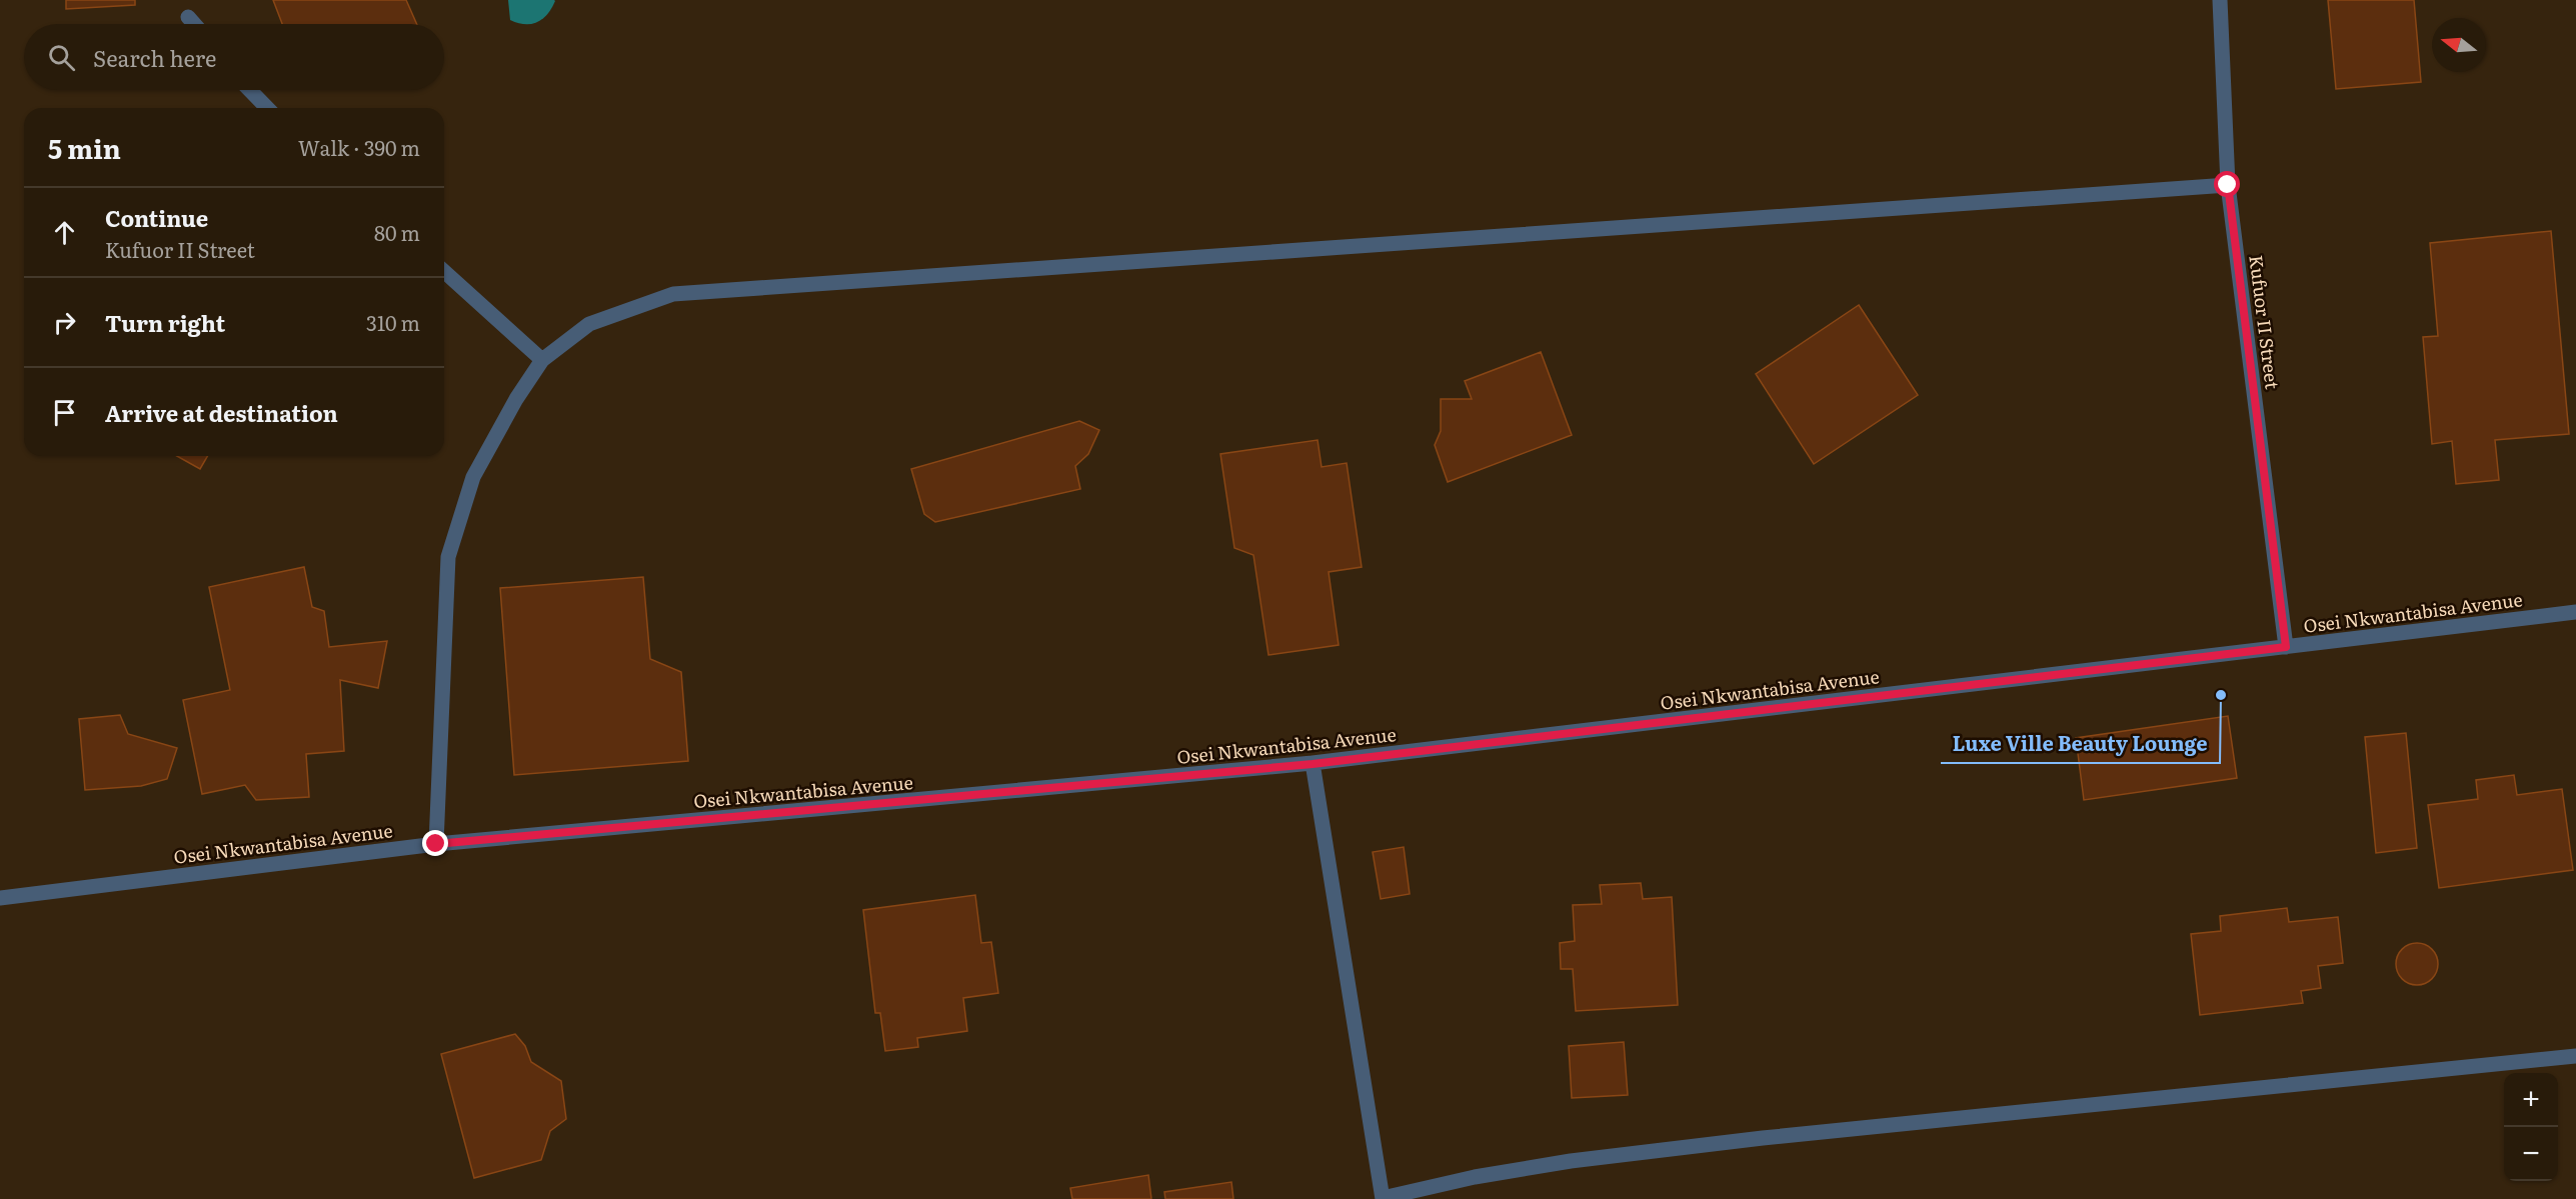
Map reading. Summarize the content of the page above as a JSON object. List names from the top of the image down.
{
  "streets": {
    "street": ["Kufuor II Street", "Osei Nkwantabisa Avenue"]
  },
  "crossings": [
    ["Kufuor II Street", "Osei Nkwantabisa Avenue"]
  ],
  "places": ["Luxe Ville Beauty Lounge"],
  "north": "left",
  "page": {
    "search": "Search here",
    "heading": ["5 min", "Walk · 390 m"],
    "list": [
      ["Continue", "Kufuor II Street", "80 m"],
      ["Turn right", "310 m"],
      "Arrive at destination"
    ],
    "map_buttons": ["+", "−"]
  }
}
